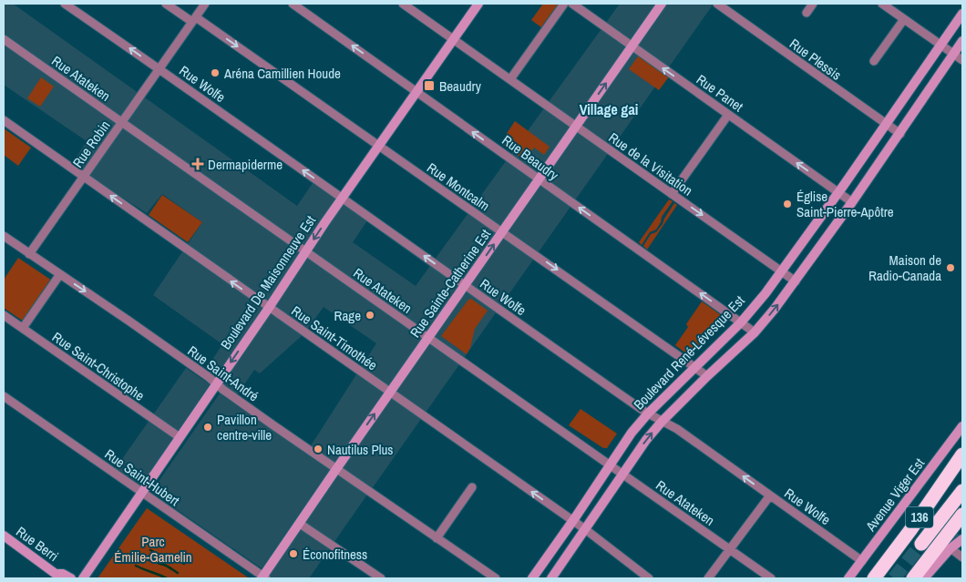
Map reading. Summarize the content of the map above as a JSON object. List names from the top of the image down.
{
  "streets": {
    "highway": ["136"],
    "main road": [
      "Boulevard De Maisonneuve Est",
      "Rue Sainte-Catherine Est",
      "Boulevard René-Lévesque Est",
      "Avenue Viger Est",
      "Rue Berri"
    ],
    "street": [
      "Rue Plessis",
      "Rue Atateken",
      "Rue Wolfe",
      "Rue Panet",
      "Rue Robin",
      "Rue Beaudry",
      "Rue de la Visitation",
      "Rue Montcalm",
      "Rue Saint-Timothée",
      "Rue Saint-Christophe",
      "Rue Saint-André",
      "Rue Saint-Hubert"
    ]
  },
  "crossings": [
    ["Rue Plessis", "Boulevard René-Lévesque Est"],
    ["Rue Atateken", "Rue Robin"],
    ["Rue Atateken", "Boulevard De Maisonneuve Est"],
    ["Rue Atateken", "Rue Sainte-Catherine Est"],
    ["Rue Atateken", "Boulevard René-Lévesque Est"],
    ["Rue Wolfe", "Rue Robin"],
    ["Rue Wolfe", "Boulevard De Maisonneuve Est"],
    ["Rue Wolfe", "Rue Sainte-Catherine Est"],
    ["Rue Wolfe", "Boulevard René-Lévesque Est"],
    ["Rue Wolfe", "Avenue Viger Est"],
    ["Rue Panet", "Rue Sainte-Catherine Est"],
    ["Rue Panet", "Boulevard René-Lévesque Est"],
    ["Rue Robin", "Rue Montcalm"],
    ["Rue Robin", "Rue Saint-Timothée"],
    ["Rue Robin", "Rue Saint-André"],
    ["Rue Beaudry", "Boulevard De Maisonneuve Est"],
    ["Rue Beaudry", "Rue Sainte-Catherine Est"],
    ["Rue Beaudry", "Boulevard René-Lévesque Est"],
    ["Rue de la Visitation", "Boulevard De Maisonneuve Est"],
    ["Rue de la Visitation", "Rue Sainte-Catherine Est"],
    ["Rue de la Visitation", "Boulevard René-Lévesque Est"],
    ["Rue Montcalm", "Boulevard De Maisonneuve Est"],
    ["Rue Montcalm", "Rue Sainte-Catherine Est"],
    ["Rue Montcalm", "Boulevard René-Lévesque Est"],
    ["Boulevard De Maisonneuve Est", "Rue Saint-Timothée"],
    ["Boulevard De Maisonneuve Est", "Rue Saint-Christophe"],
    ["Boulevard De Maisonneuve Est", "Rue Saint-André"],
    ["Boulevard De Maisonneuve Est", "Rue Saint-Hubert"],
    ["Rue Sainte-Catherine Est", "Rue Saint-Timothée"],
    ["Rue Sainte-Catherine Est", "Rue Saint-André"],
    ["Rue Sainte-Catherine Est", "Rue Saint-Hubert"],
    ["Rue Saint-Timothée", "Boulevard René-Lévesque Est"]
  ],
  "one_way": [
    "Rue Wolfe",
    "Rue Panet",
    "Rue Beaudry",
    "Rue Montcalm",
    "Rue Sainte-Catherine Est",
    "Rue Saint-Timothée"
  ],
  "districts": ["Village gai"],
  "parks": ["Parc Émilie-Gamelin"],
  "places": {
    "other": [
      "Aréna Camillien Houde",
      "Église Saint-Pierre-Apôtre",
      "Maison de Radio-Canada",
      "Rage",
      "Pavillon centre-ville",
      "Nautilus Plus",
      "Éconofitness"
    ],
    "transit": ["Beaudry"],
    "health": ["Dermapiderme"]
  }
}
